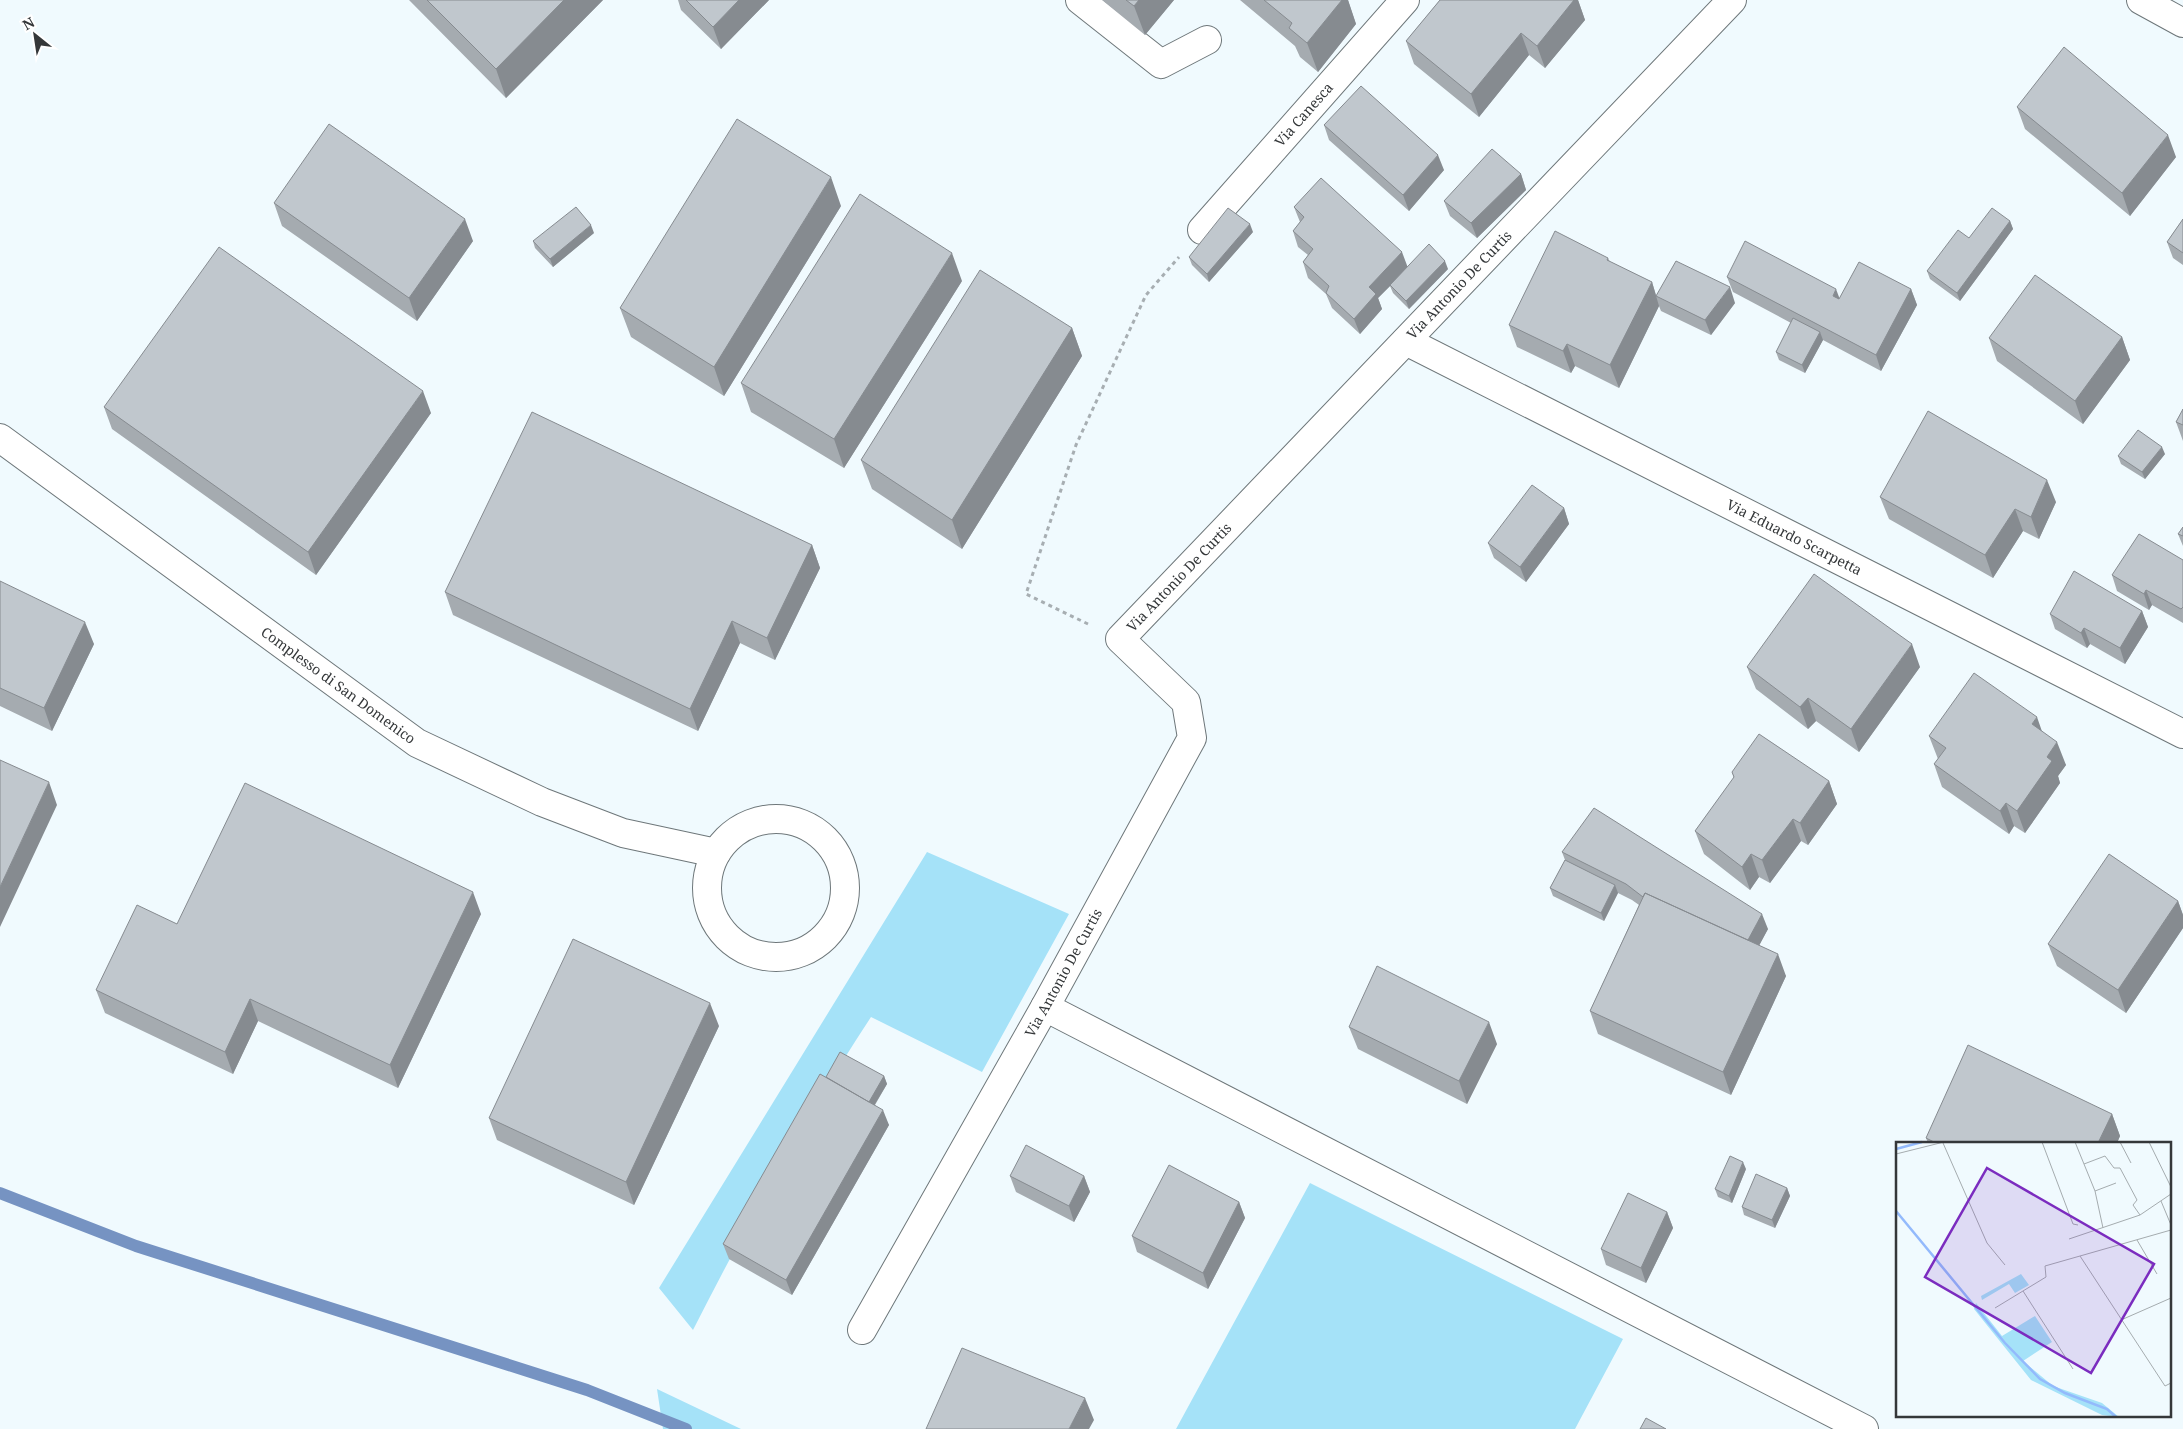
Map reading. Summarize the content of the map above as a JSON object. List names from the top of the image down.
{
  "streets": {
    "street": [
      "Via Canesca",
      "Via Antonio De Curtis",
      "Via Eduardo Scarpetta",
      "Complesso di San Domenico"
    ]
  },
  "crossings": [
    ["Via Antonio De Curtis", "Via Eduardo Scarpetta"]
  ],
  "north": "top left"
}
